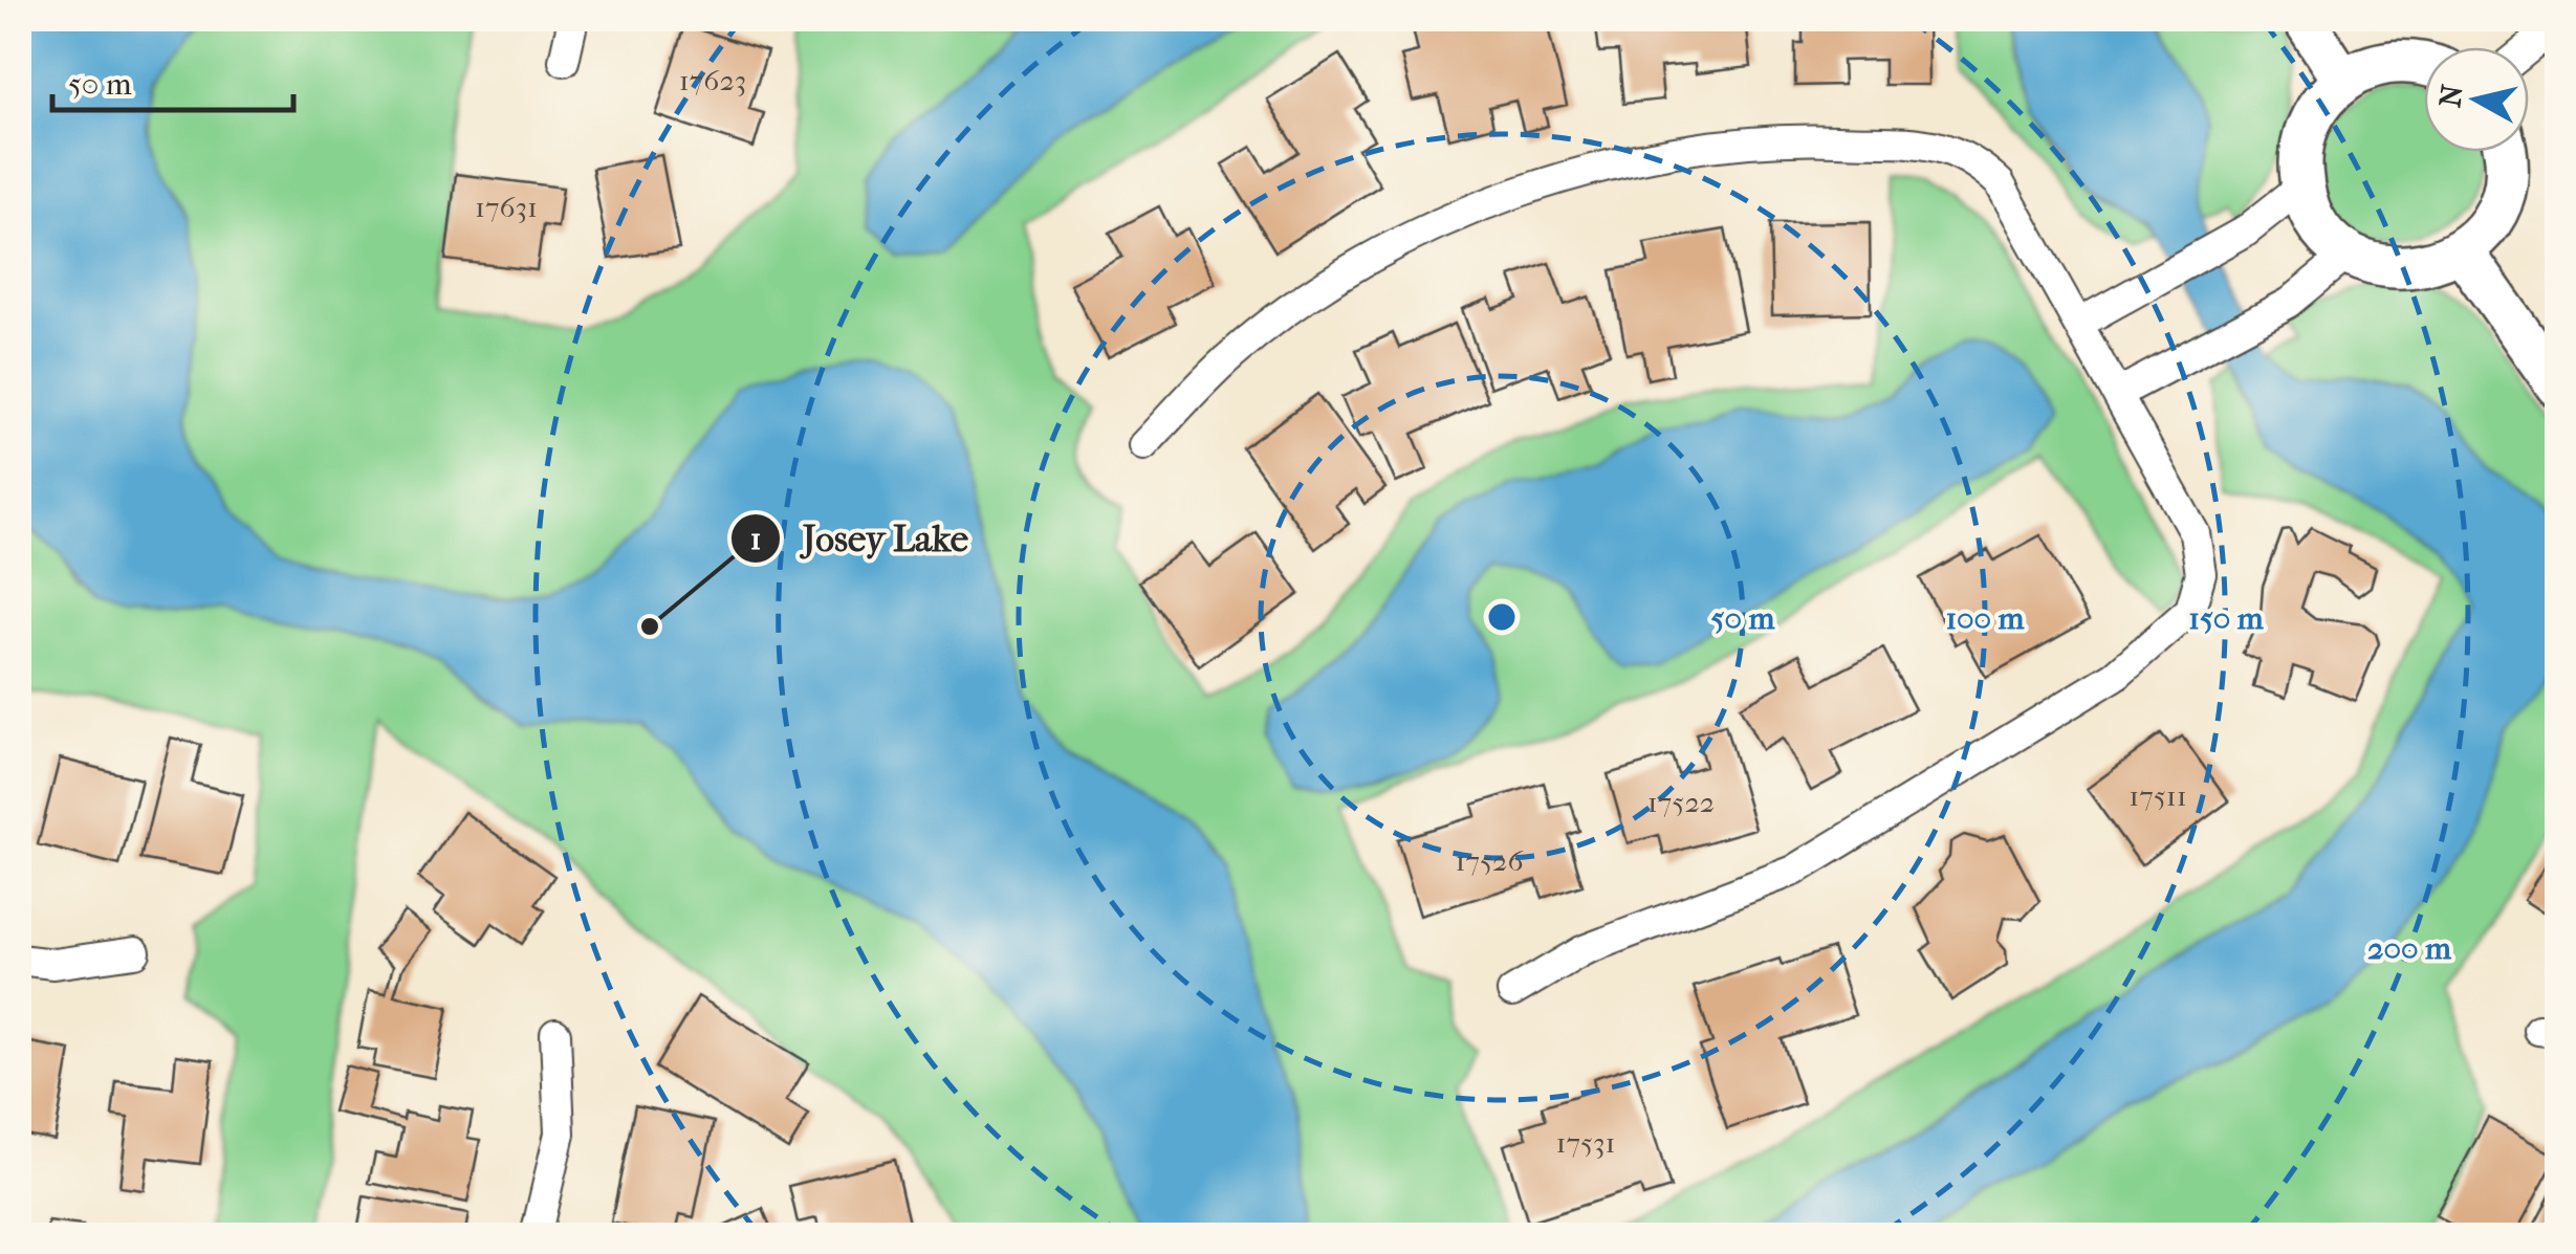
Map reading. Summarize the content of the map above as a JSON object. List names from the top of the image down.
{
  "places": ["Josey Lake"],
  "house_numbers": [
    "17623",
    "17631",
    "17511",
    "17522",
    "17526",
    "17531"
  ],
  "scale_bar": "50 m",
  "north": "left",
  "rings": [
    "50 m",
    "100 m",
    "150 m",
    "200 m"
  ]
}
